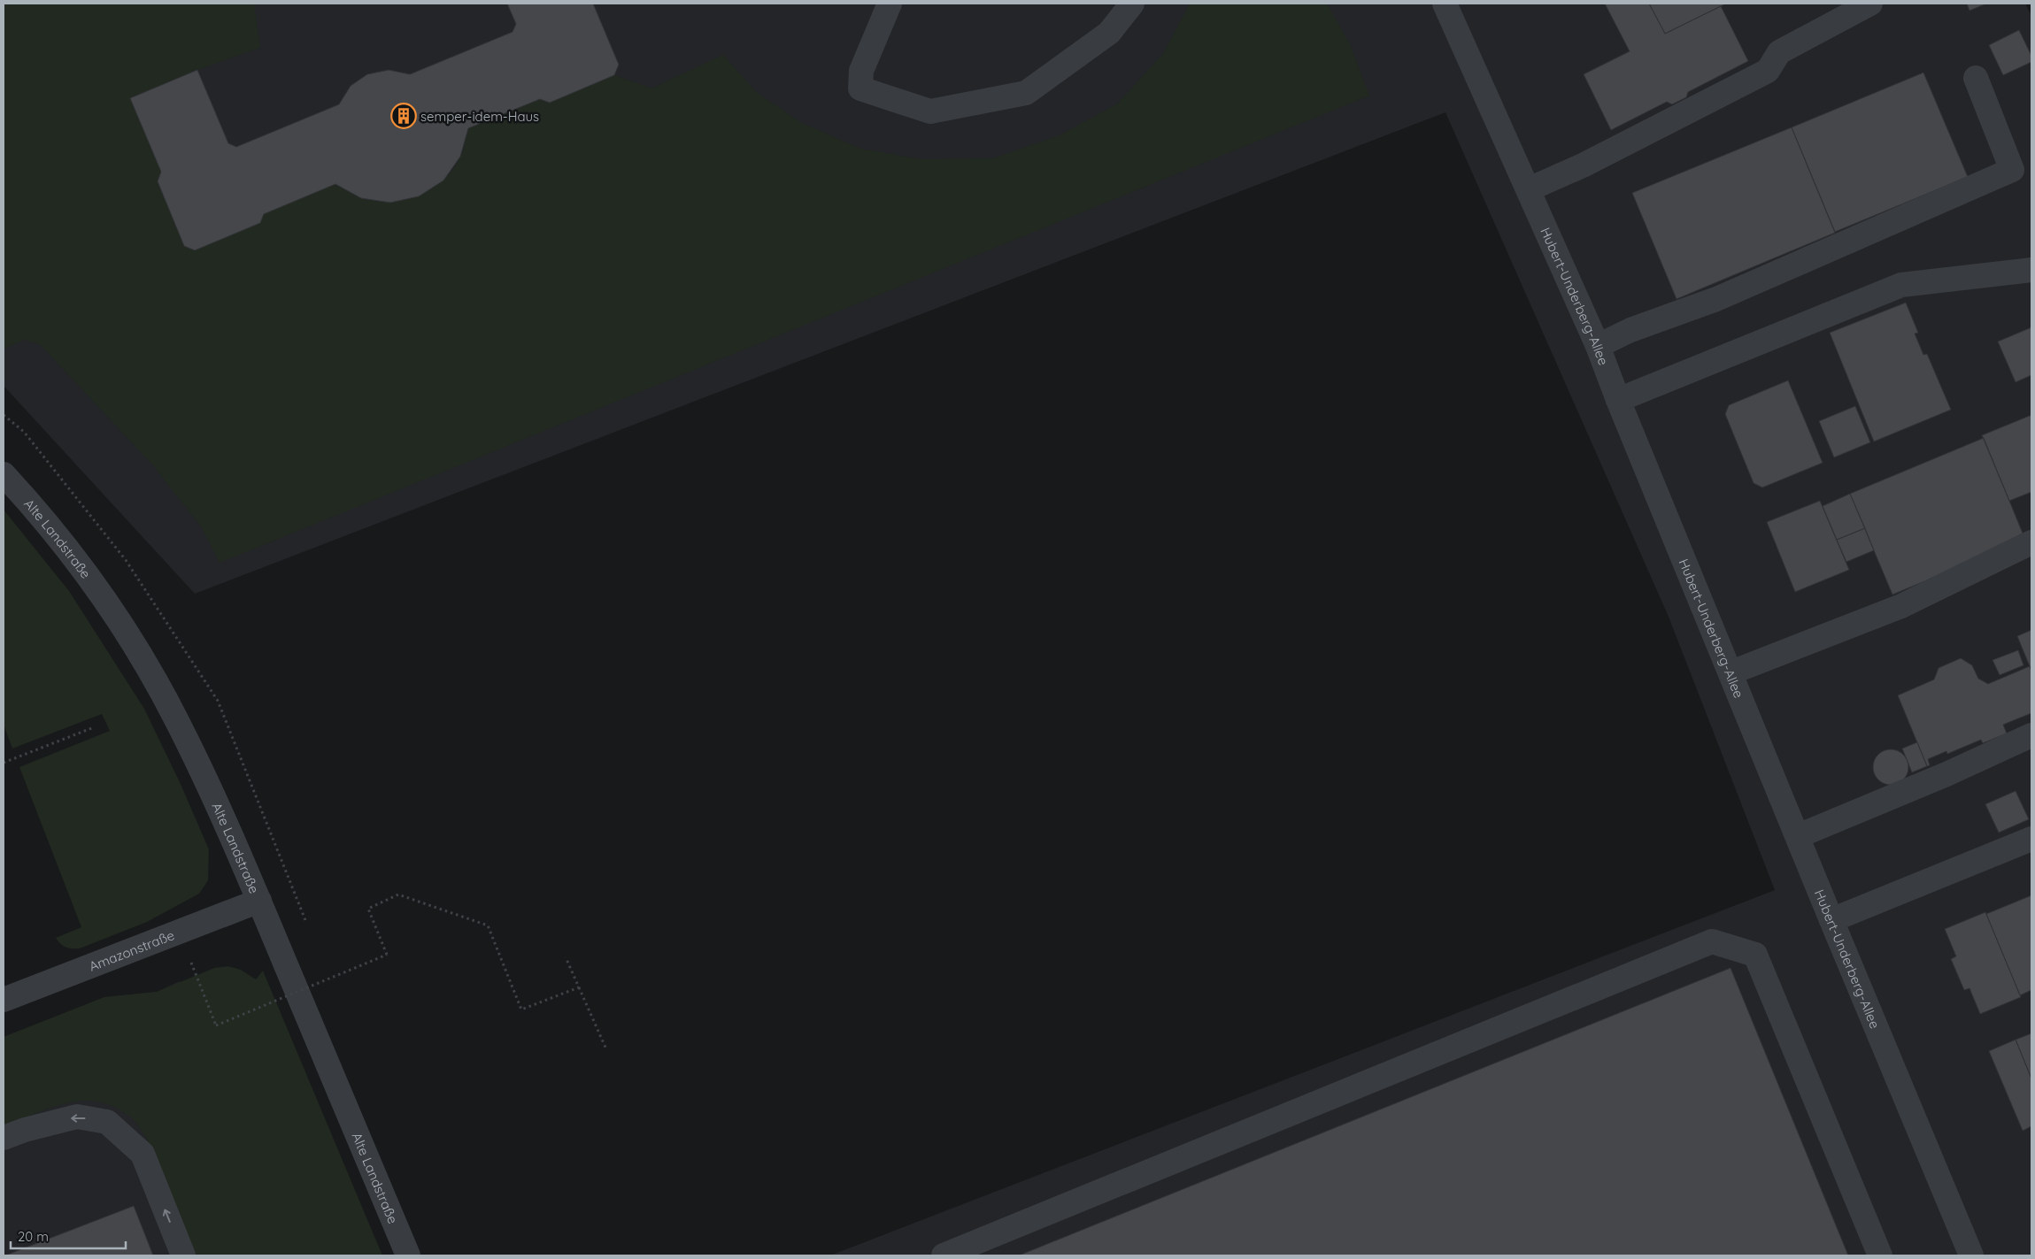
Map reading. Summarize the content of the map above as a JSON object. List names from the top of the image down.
{
  "streets": {
    "street": ["Hubert-Underberg-Allee", "Alte Landstraße", "Amazonstraße"]
  },
  "crossings": [
    ["Alte Landstraße", "Amazonstraße"]
  ],
  "places": {
    "building": ["semper-idem-Haus"]
  },
  "scale_bar": "20 m"
}
